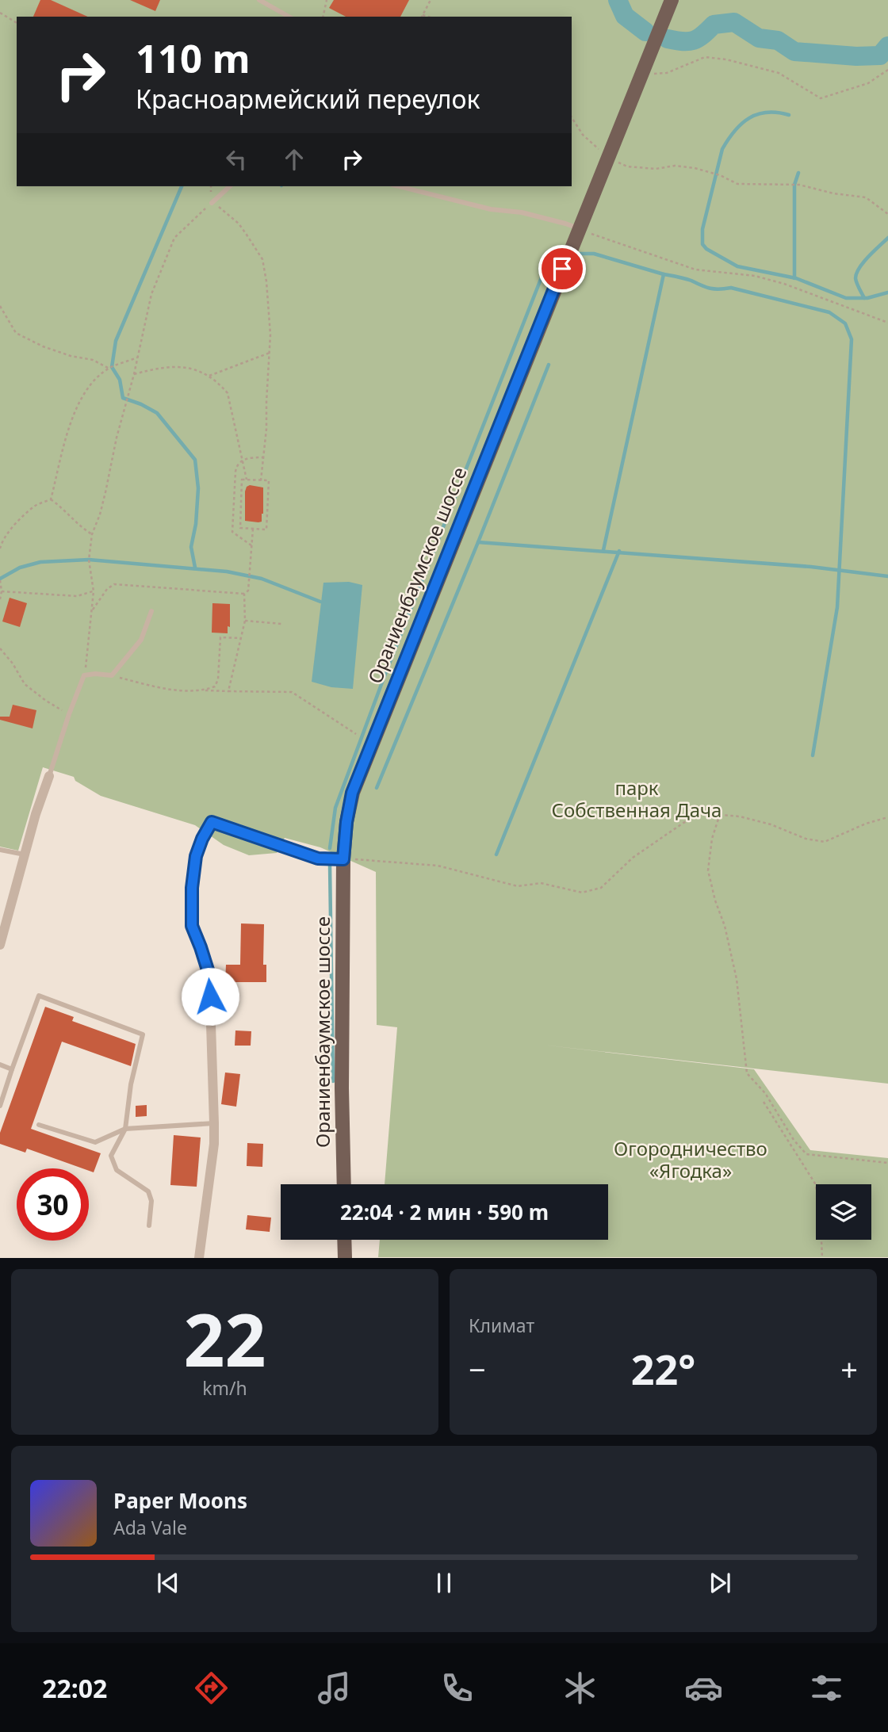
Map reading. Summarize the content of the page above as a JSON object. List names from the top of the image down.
{
  "streets": {
    "main road": ["Ораниенбаумское шоссе"]
  },
  "parks": ["парк Собственная Дача", "Огородничество «Ягодка»"],
  "page": {
    "turn": ["110 m", "Красноармейский переулок"],
    "limit": "30",
    "trip": "22:04 · 2 мин · 590 m",
    "tile": [
      ["22", "km/h"],
      "Климат"
    ],
    "heat": ["−", "22°", "+"],
    "song": ["Paper Moons", "Ada Vale"],
    "tabs": "22:02"
  }
}
